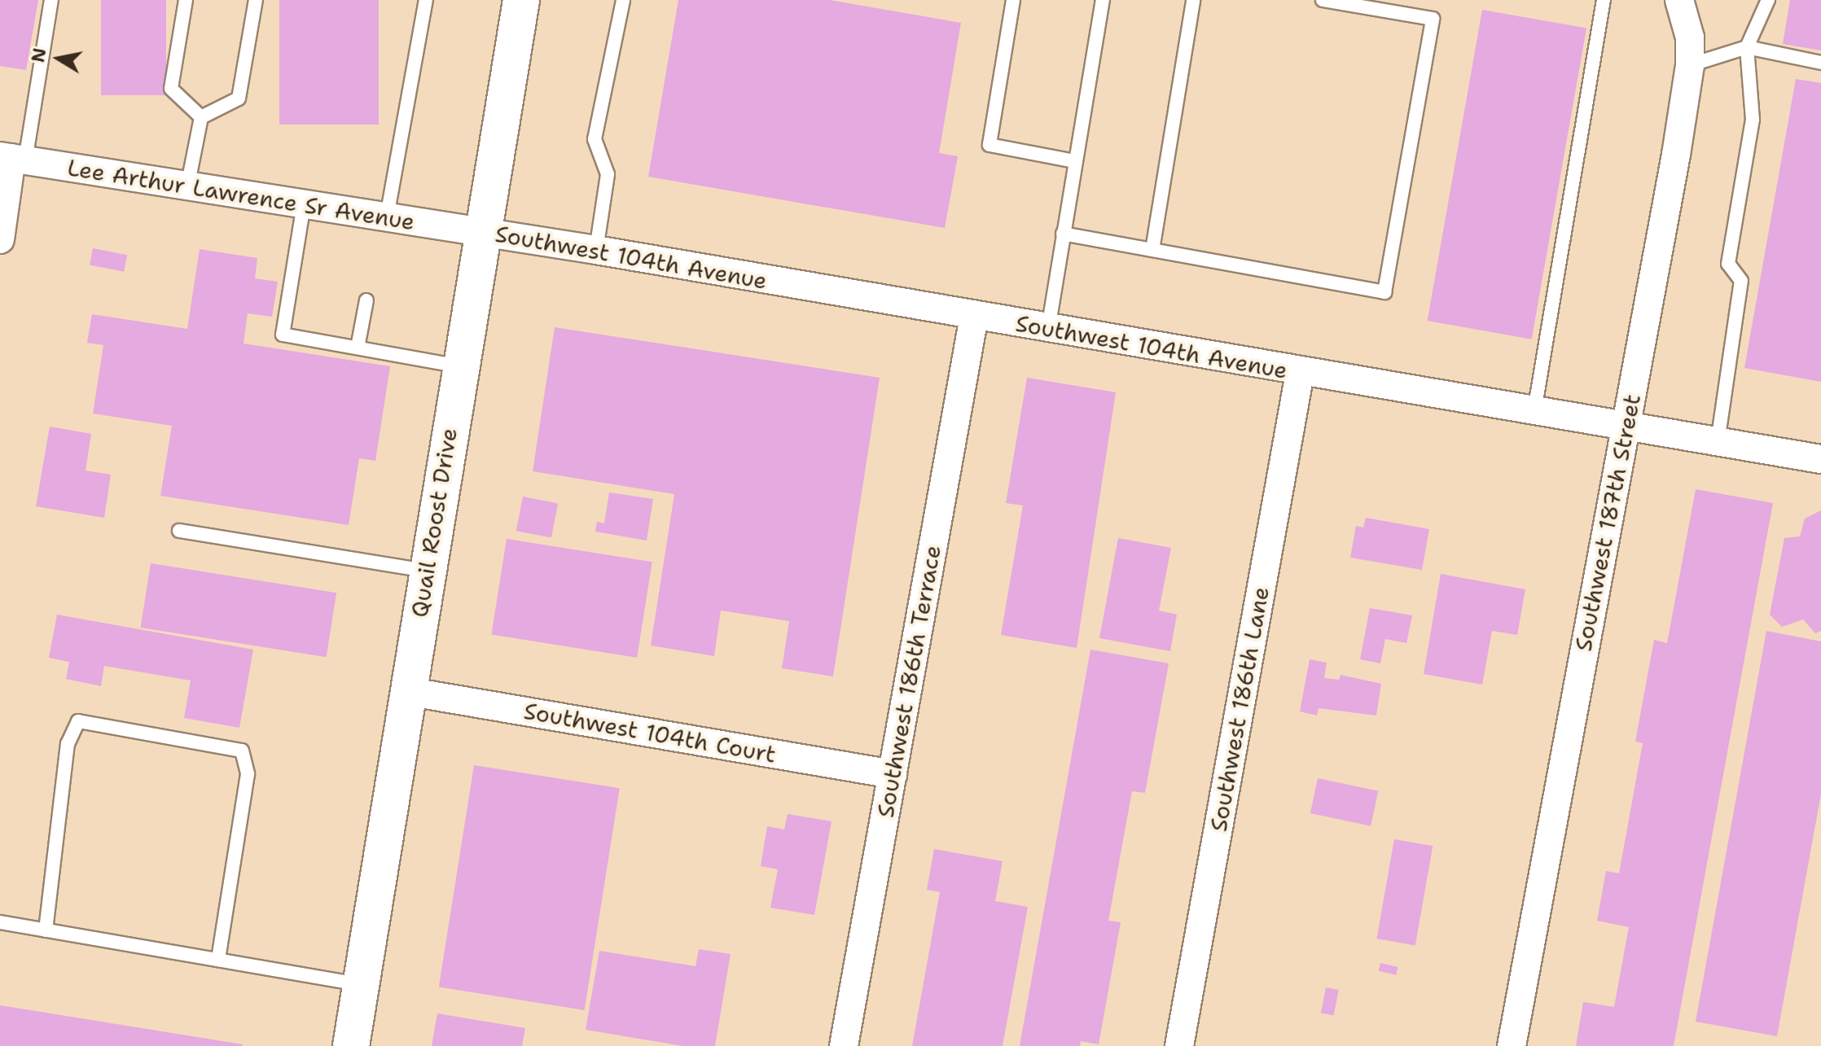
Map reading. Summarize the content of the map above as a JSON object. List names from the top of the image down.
{
  "streets": {
    "main road": ["Quail Roost Drive"],
    "street": [
      "Lee Arthur Lawrence Sr Avenue",
      "Southwest 104th Avenue",
      "Southwest 187th Street",
      "Southwest 186th Terrace",
      "Southwest 186th Lane",
      "Southwest 104th Court"
    ]
  },
  "crossings": [
    ["Lee Arthur Lawrence Sr Avenue", "Southwest 104th Avenue"],
    ["Lee Arthur Lawrence Sr Avenue", "Quail Roost Drive"],
    ["Southwest 104th Avenue", "Quail Roost Drive"],
    ["Southwest 104th Avenue", "Southwest 187th Street"],
    ["Southwest 104th Avenue", "Southwest 186th Terrace"],
    ["Southwest 104th Avenue", "Southwest 186th Lane"],
    ["Quail Roost Drive", "Southwest 104th Court"],
    ["Southwest 186th Terrace", "Southwest 104th Court"]
  ],
  "north": "left"
}
